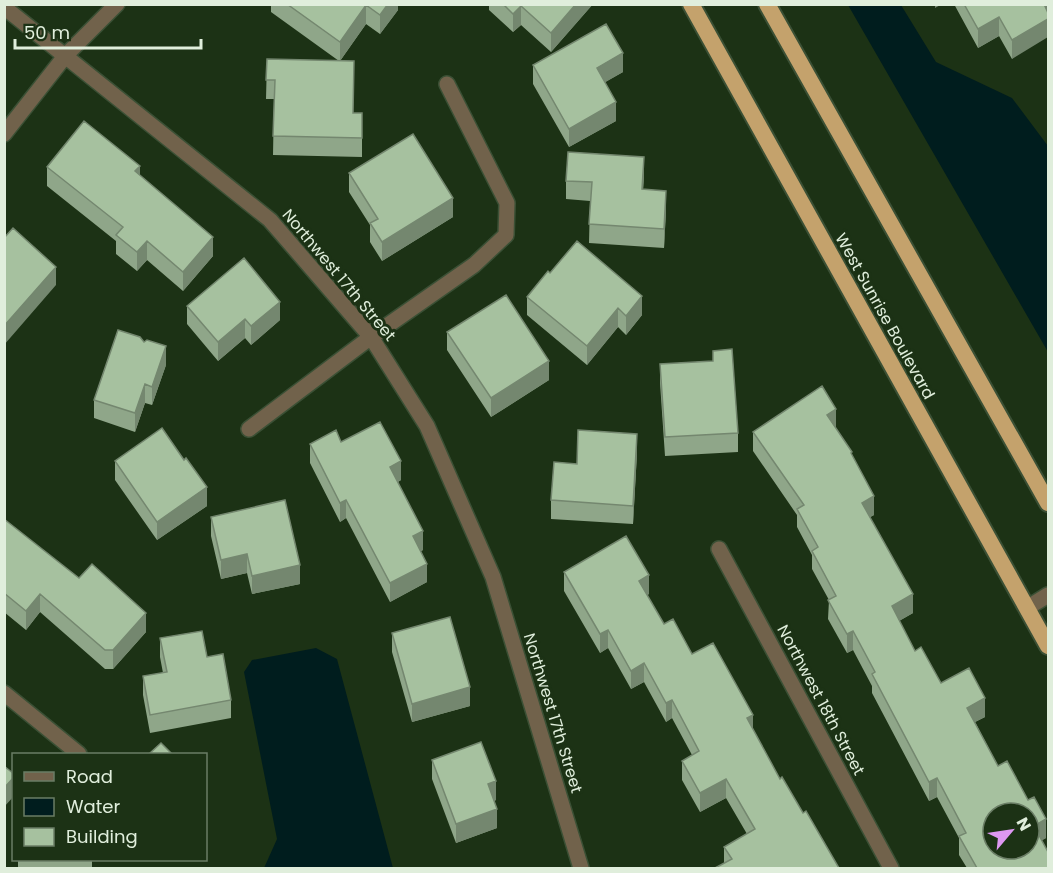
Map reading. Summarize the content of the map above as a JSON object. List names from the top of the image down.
{
  "streets": {
    "highway": ["West Sunrise Boulevard"],
    "street": ["Northwest 17th Street", "Northwest 18th Street"]
  },
  "legend": ["Road", "Water", "Building"],
  "scale_bar": "50 m",
  "north": "top right"
}
